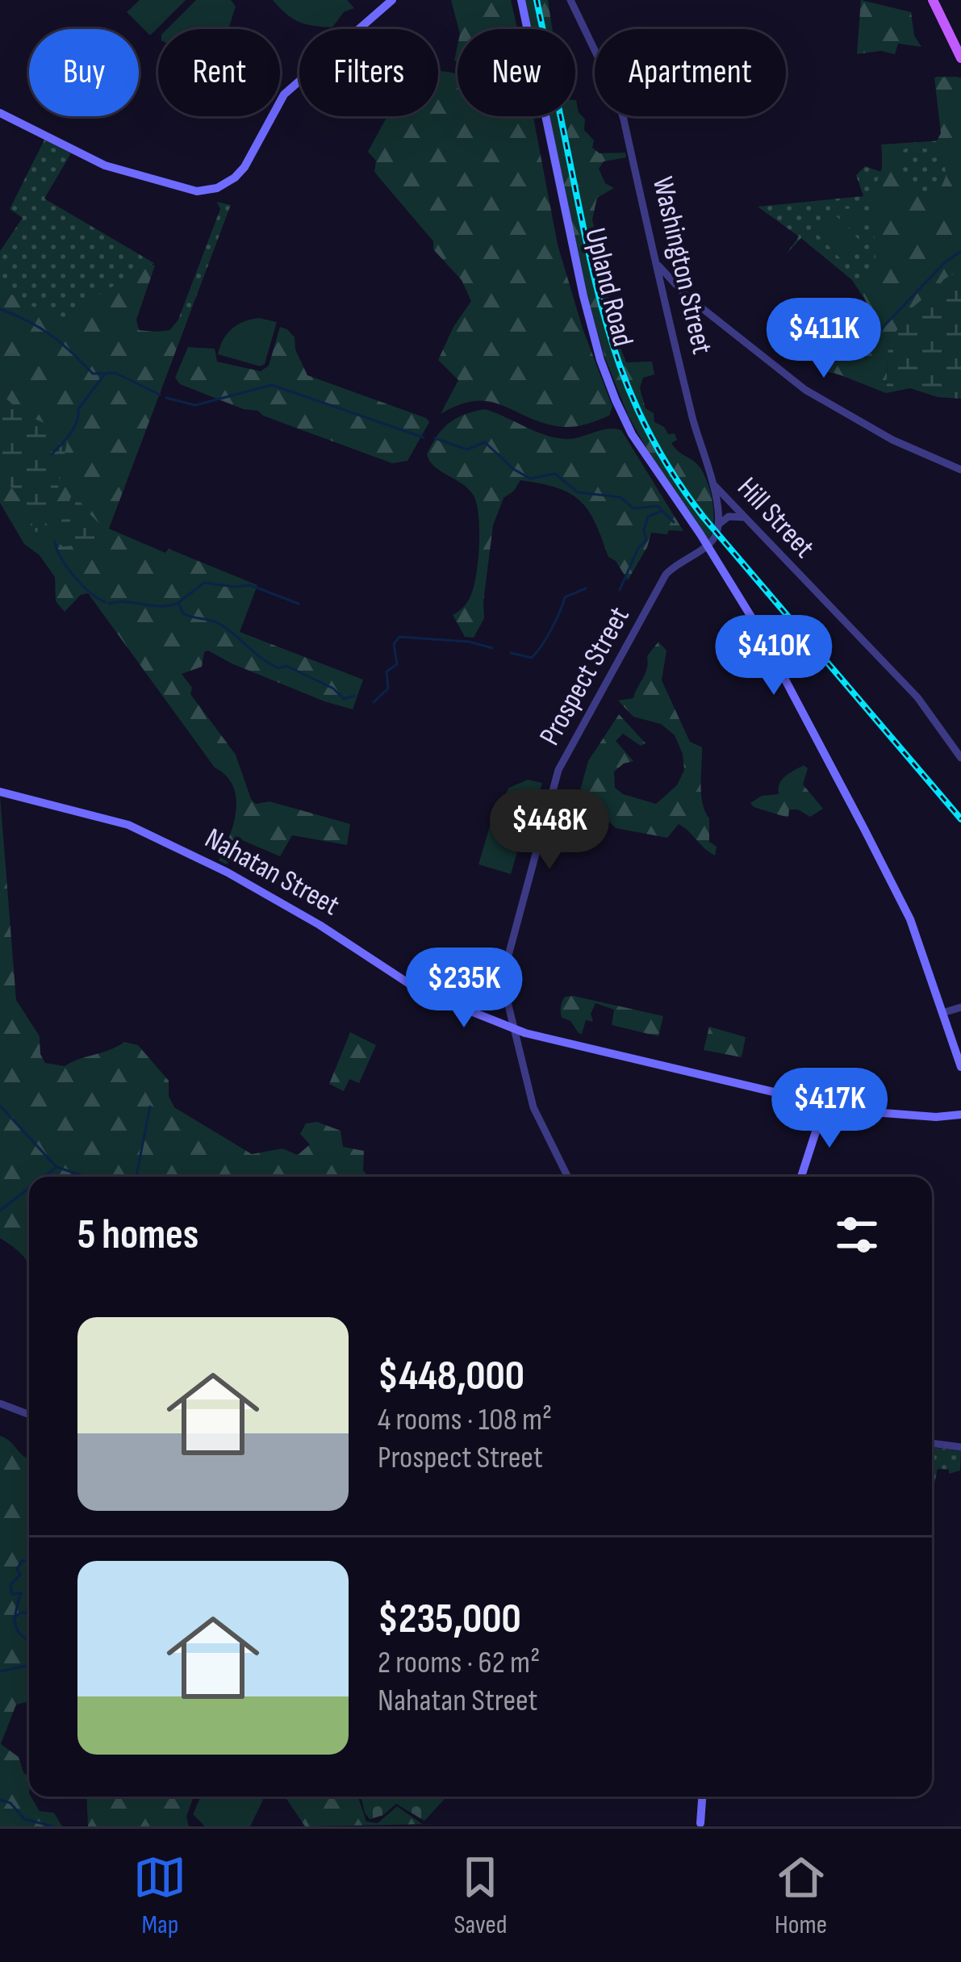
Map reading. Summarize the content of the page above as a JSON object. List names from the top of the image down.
{
  "streets": {
    "main road": ["Upland Road", "Nahatan Street"],
    "street": ["Washington Street", "Hill Street", "Prospect Street"]
  },
  "crossings": [
    ["Washington Street", "Upland Road"],
    ["Washington Street", "Hill Street"],
    ["Washington Street", "Prospect Street"],
    ["Upland Road", "Prospect Street"],
    ["Prospect Street", "Nahatan Street"]
  ],
  "page": {
    "chip": [
      "Buy",
      "Rent",
      "Filters",
      "New",
      "Apartment"
    ],
    "price": [
      "$411K",
      "$410K",
      "$448K",
      "$235K",
      "$417K"
    ],
    "heading": "5 homes",
    "list": [
      {
        "name": "$448,000",
        "note": "4 rooms · 108 m² · Prospect Street"
      },
      {
        "name": "$235,000",
        "note": "2 rooms · 62 m² · Nahatan Street"
      }
    ],
    "tabs": ["Map", "Saved", "Home"]
  }
}
